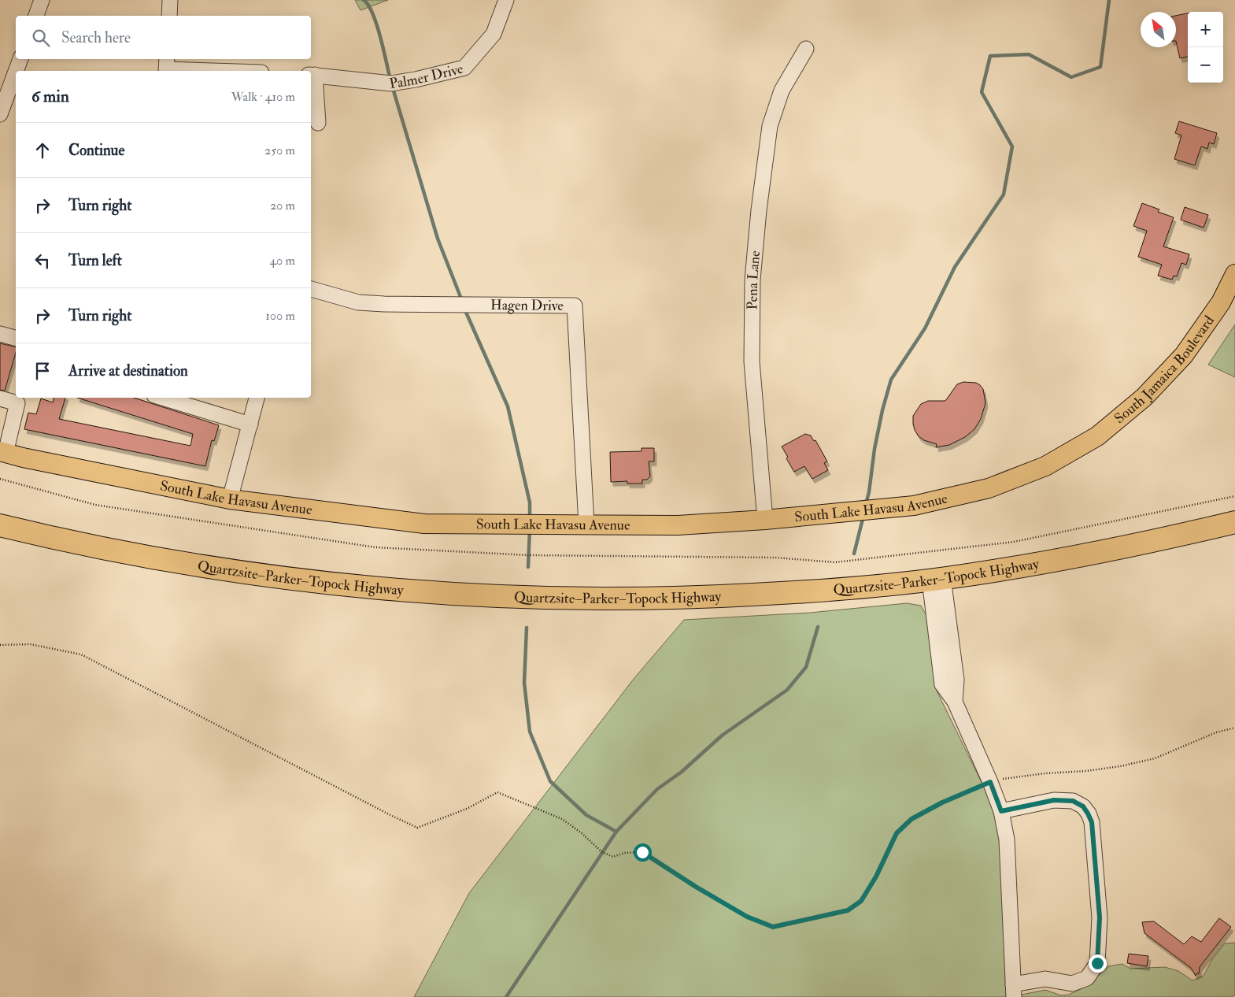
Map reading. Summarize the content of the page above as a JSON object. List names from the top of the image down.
{
  "streets": {
    "highway": ["Quartzsite–Parker–Topock Highway"],
    "main road": ["South Jamaica Boulevard", "South Lake Havasu Avenue"],
    "street": ["Palmer Drive", "Pena Lane", "Hagen Drive"]
  },
  "crossings": [
    ["Pena Lane", "South Lake Havasu Avenue"],
    ["Hagen Drive", "South Lake Havasu Avenue"],
    ["South Jamaica Boulevard", "South Lake Havasu Avenue"]
  ],
  "north": "top left",
  "page": {
    "map_buttons": ["+", "−"],
    "search": "Search here",
    "heading": ["6 min", "Walk · 410 m"],
    "list": [
      ["Continue", "250 m"],
      ["Turn right", "20 m"],
      ["Turn left", "40 m"],
      ["Turn right", "100 m"],
      "Arrive at destination"
    ]
  }
}
